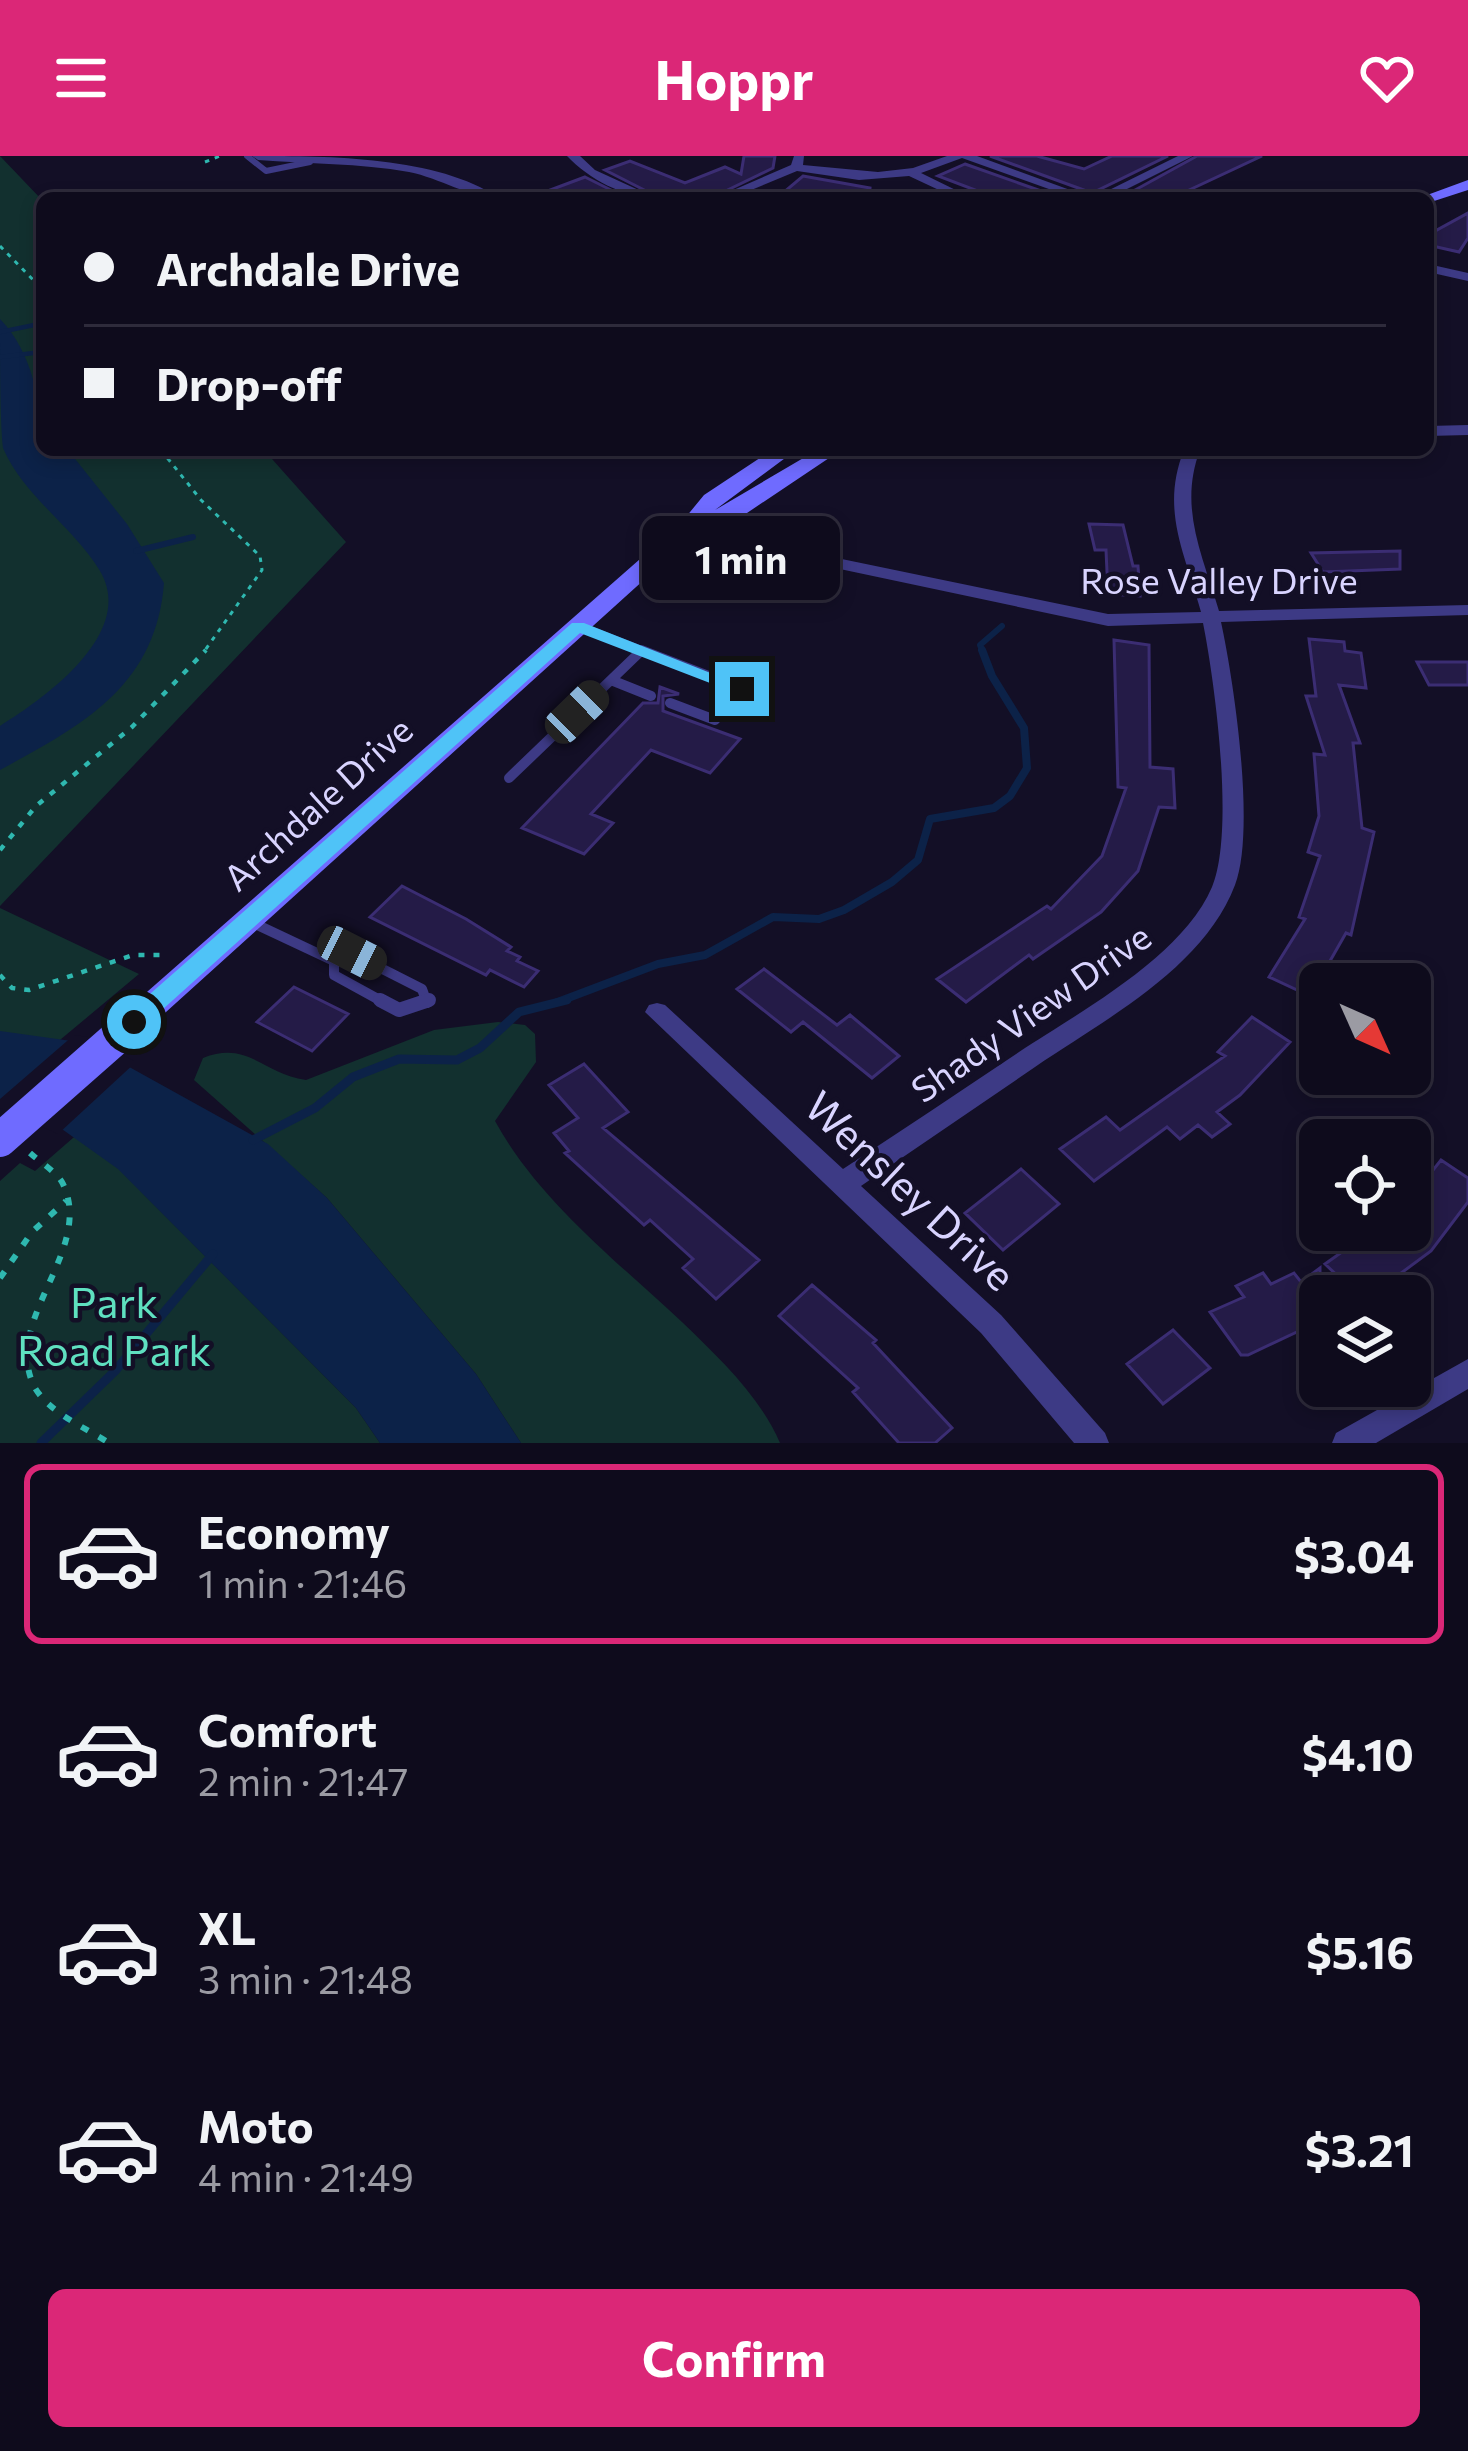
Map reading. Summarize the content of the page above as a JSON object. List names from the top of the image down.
{
  "streets": {
    "street": [
      "Rose Valley Drive",
      "Archdale Drive",
      "Shady View Drive",
      "Wensley Drive"
    ]
  },
  "crossings": [
    ["Rose Valley Drive", "Shady View Drive"],
    ["Shady View Drive", "Wensley Drive"]
  ],
  "parks": ["Park Road Park"],
  "north": "bottom right",
  "page": {
    "header": "Hoppr",
    "banner": ["Archdale Drive", "Drop-off"],
    "bubble": "1 min",
    "list": [
      {
        "name": "Economy",
        "note": "1 min · 21:46",
        "value": "$3.04"
      },
      {
        "name": "Comfort",
        "note": "2 min · 21:47",
        "value": "$4.10"
      },
      {
        "name": "XL",
        "note": "3 min · 21:48",
        "value": "$5.16"
      },
      {
        "name": "Moto",
        "note": "4 min · 21:49",
        "value": "$3.21"
      }
    ],
    "buttons": "Confirm"
  }
}
